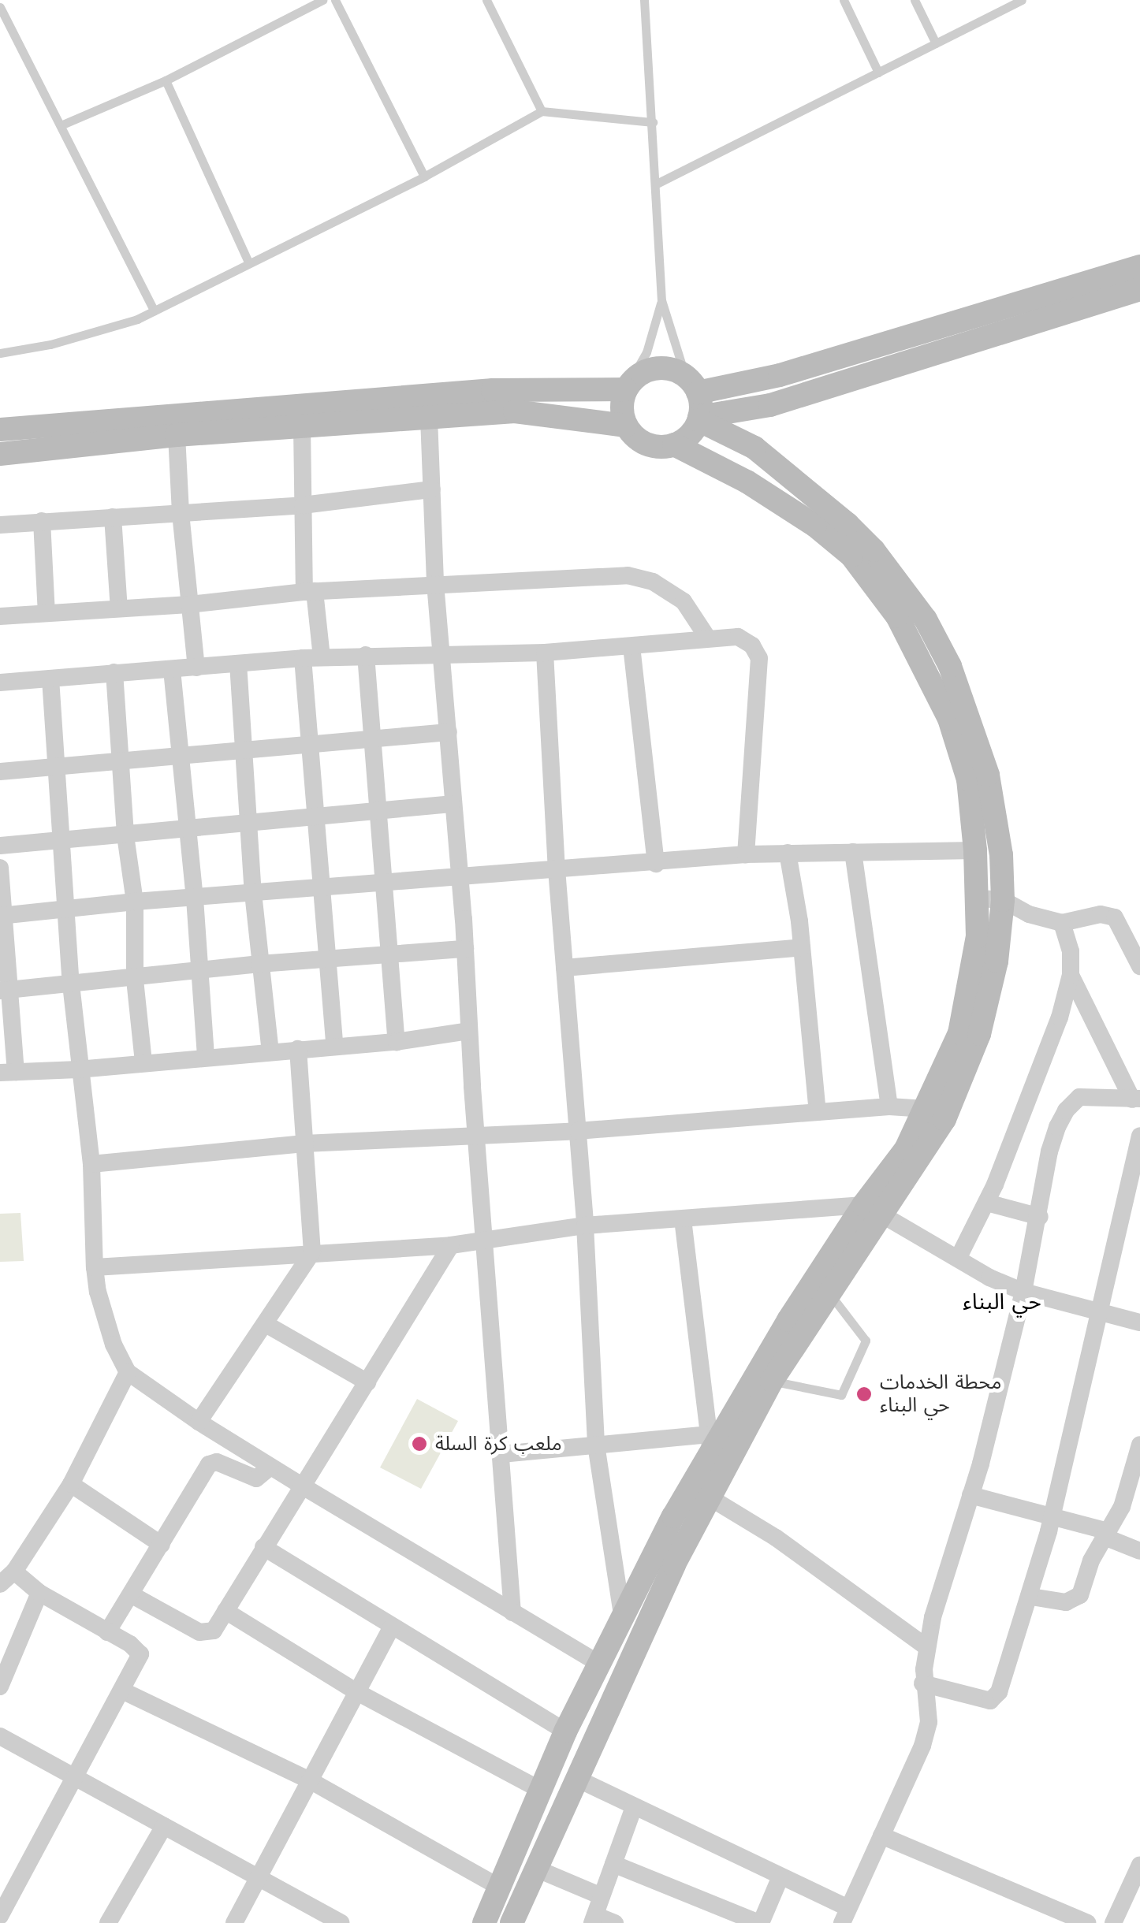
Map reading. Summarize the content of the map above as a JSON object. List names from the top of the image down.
{
  "districts": ["حي البناء"],
  "places": ["محطة الخدمات حي البناء", "ملعب كرة السلة"]
}
